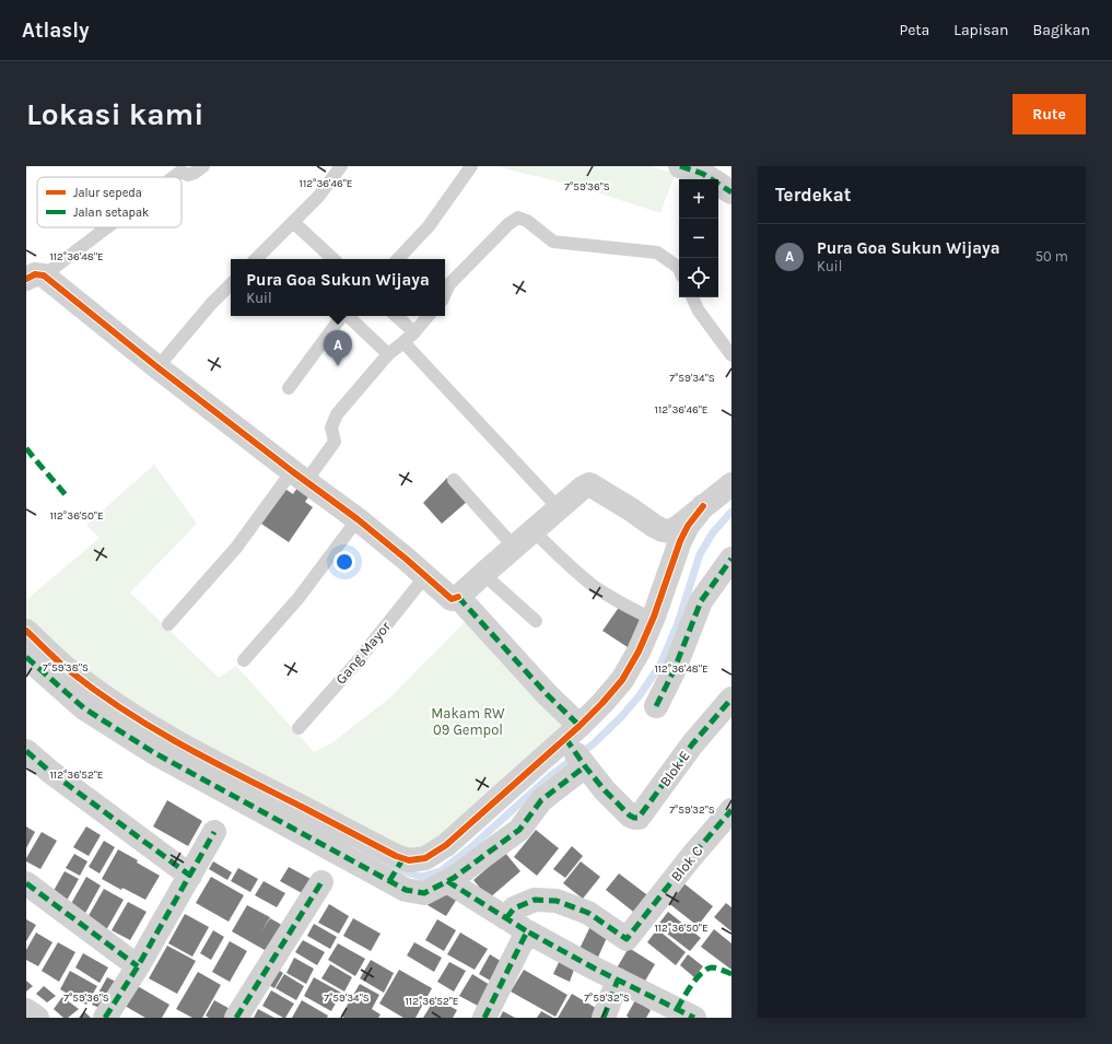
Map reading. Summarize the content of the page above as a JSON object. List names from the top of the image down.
{
  "streets": {
    "street": ["Blok E", "Blok C"],
    "lane": ["Gang Mayor"]
  },
  "parks": ["Makam RW 09 Gempol"],
  "legend": ["Jalur sepeda", "Jalan setapak"],
  "page": {
    "header": "Atlasly",
    "nav": ["Peta", "Lapisan", "Bagikan"],
    "buttons": "Rute",
    "title": "Lokasi kami",
    "heading": "Terdekat",
    "map_buttons": ["+", "−"],
    "list": [
      {
        "mark": "A",
        "name": "Pura Goa Sukun Wijaya",
        "note": "Kuil",
        "value": "50 m"
      }
    ],
    "popup": ["Pura Goa Sukun Wijaya", "Kuil"],
    "pins": "A"
  },
  "coordinates": [
    "112°36'46\"E",
    "7°59'36\"S",
    "112°36'48\"E",
    "7°59'34\"S",
    "112°36'50\"E",
    "7°59'38\"S",
    "112°36'52\"E",
    "7°59'32\"S"
  ]
}
